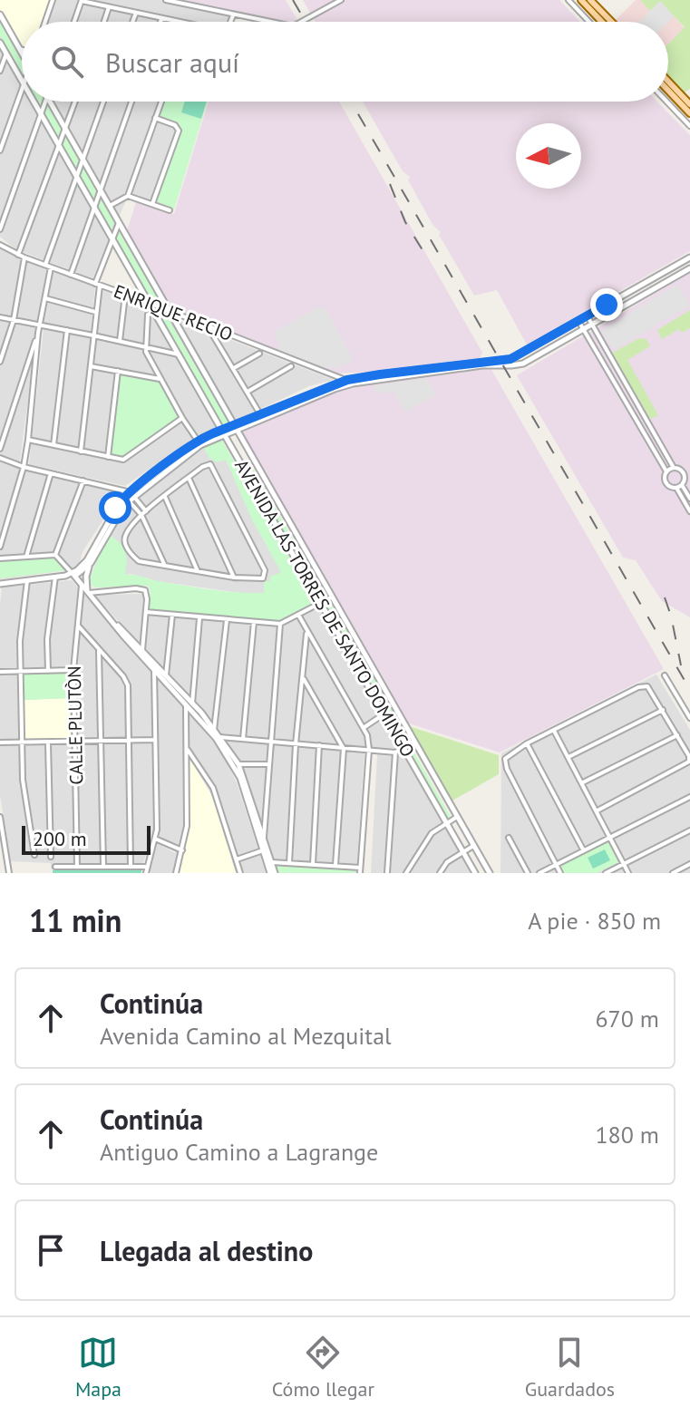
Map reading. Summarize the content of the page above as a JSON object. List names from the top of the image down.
{
  "streets": {
    "street": ["ENRIQUE RECIO", "AVENIDA LAS TORRES DE SANTO DOMINGO", "CALLE PLUTÒN"]
  },
  "crossings": [
    ["ENRIQUE RECIO", "AVENIDA LAS TORRES DE SANTO DOMINGO"]
  ],
  "scale_bar": "200 m",
  "north": "left",
  "page": {
    "search": "Buscar aquí",
    "scale": "200 m",
    "heading": ["11 min", "A pie · 850 m"],
    "list": [
      ["Continúa", "Avenida Camino al Mezquital", "670 m"],
      ["Continúa", "Antiguo Camino a Lagrange", "180 m"],
      "Llegada al destino"
    ],
    "nav": ["Mapa", "Cómo llegar", "Guardados"]
  }
}
